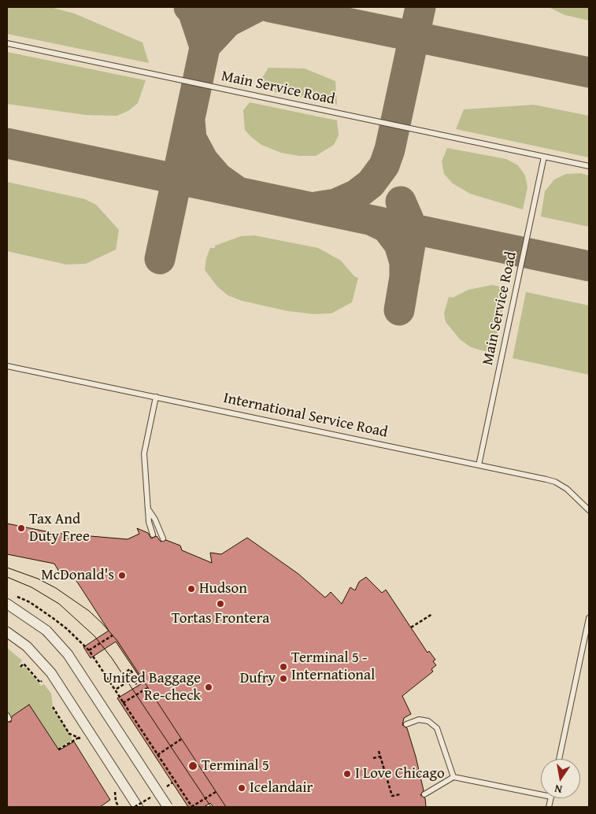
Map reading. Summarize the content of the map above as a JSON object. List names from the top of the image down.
{
  "streets": {
    "lane": ["Main Service Road", "International Service Road"]
  },
  "crossings": [
    ["Main Service Road", "International Service Road"]
  ],
  "places": [
    "Tax And Duty Free",
    "McDonald's",
    "Hudson",
    "Tortas Frontera",
    "Terminal 5 - International",
    "Dufry",
    "United Baggage Re-check",
    "Terminal 5",
    "I Love Chicago",
    "Icelandair"
  ],
  "north": "bottom"
}
